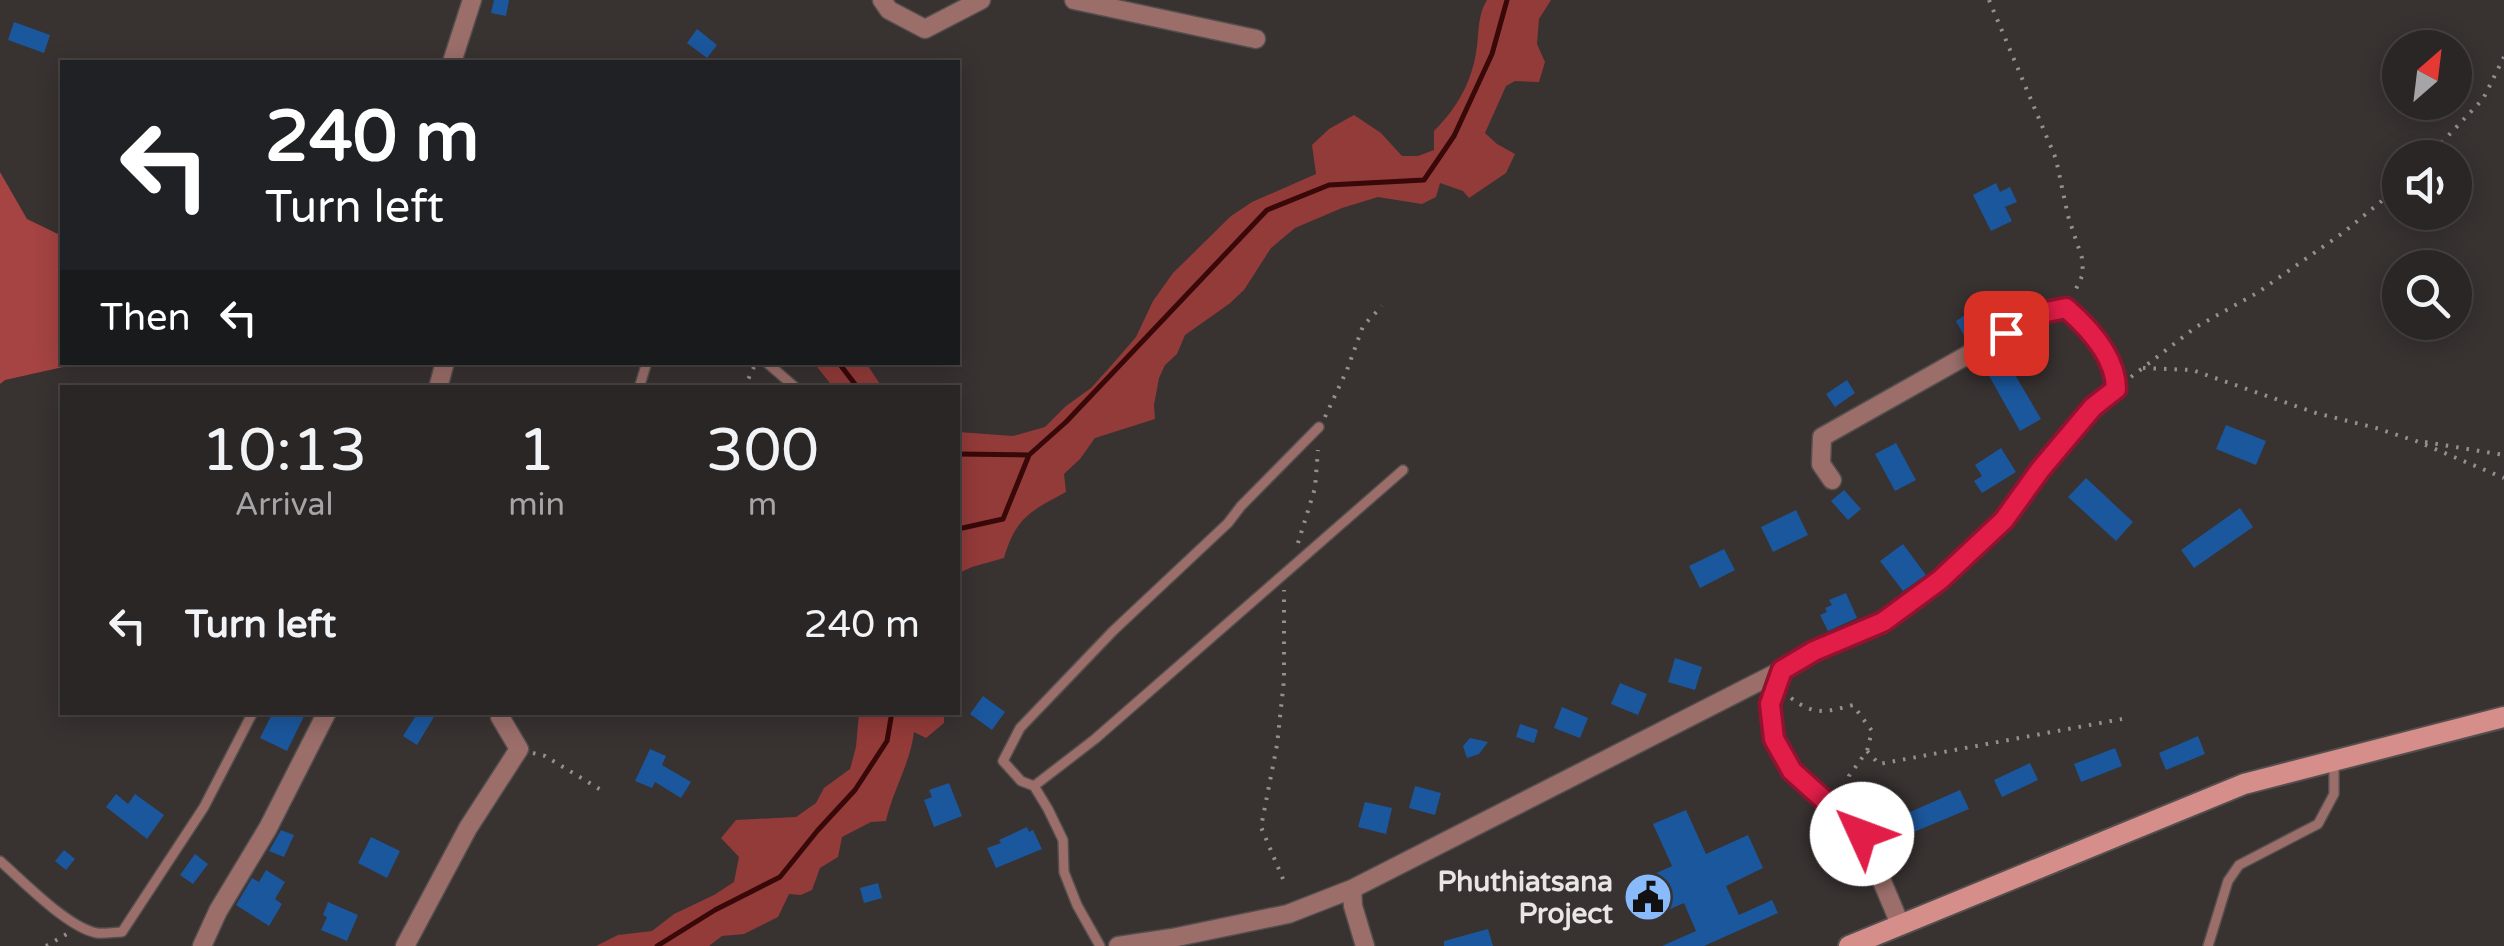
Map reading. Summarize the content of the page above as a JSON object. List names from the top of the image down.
{
  "places": {
    "public building": ["Phuthiatsana Project"]
  },
  "north": "top right",
  "page": {
    "turn": ["240 m", "Turn left"],
    "then": "Then",
    "eta": [
      "10:13",
      "Arrival",
      "1",
      "min",
      "300",
      "m"
    ],
    "list": [
      {
        "name": "Turn left",
        "value": "240 m"
      }
    ]
  }
}
